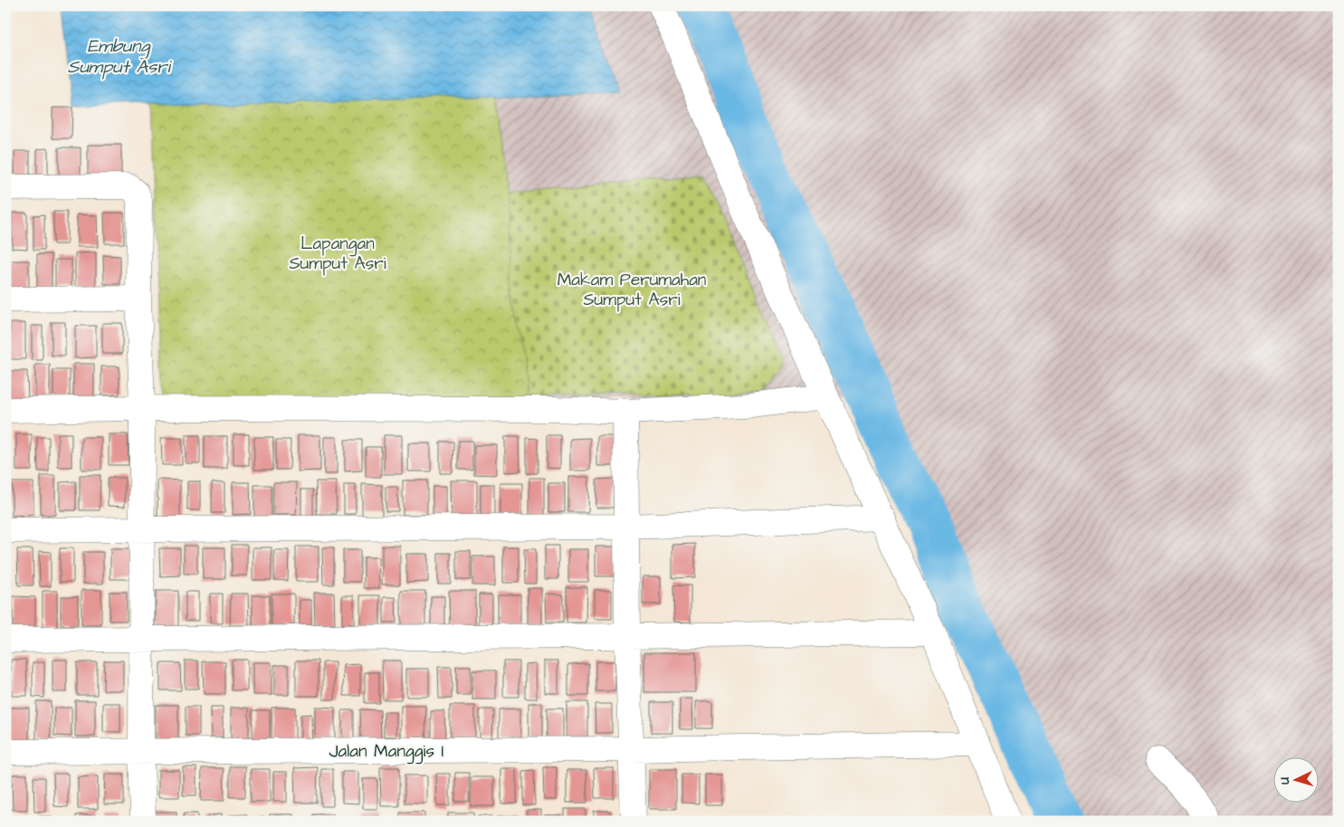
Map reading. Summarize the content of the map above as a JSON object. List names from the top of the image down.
{
  "streets": {
    "street": ["Jalan Manggis I"]
  },
  "water": ["Embung Sumput Asri"],
  "parks": ["Lapangan Sumput Asri", "Makam Perumahan Sumput Asri"],
  "north": "left"
}
